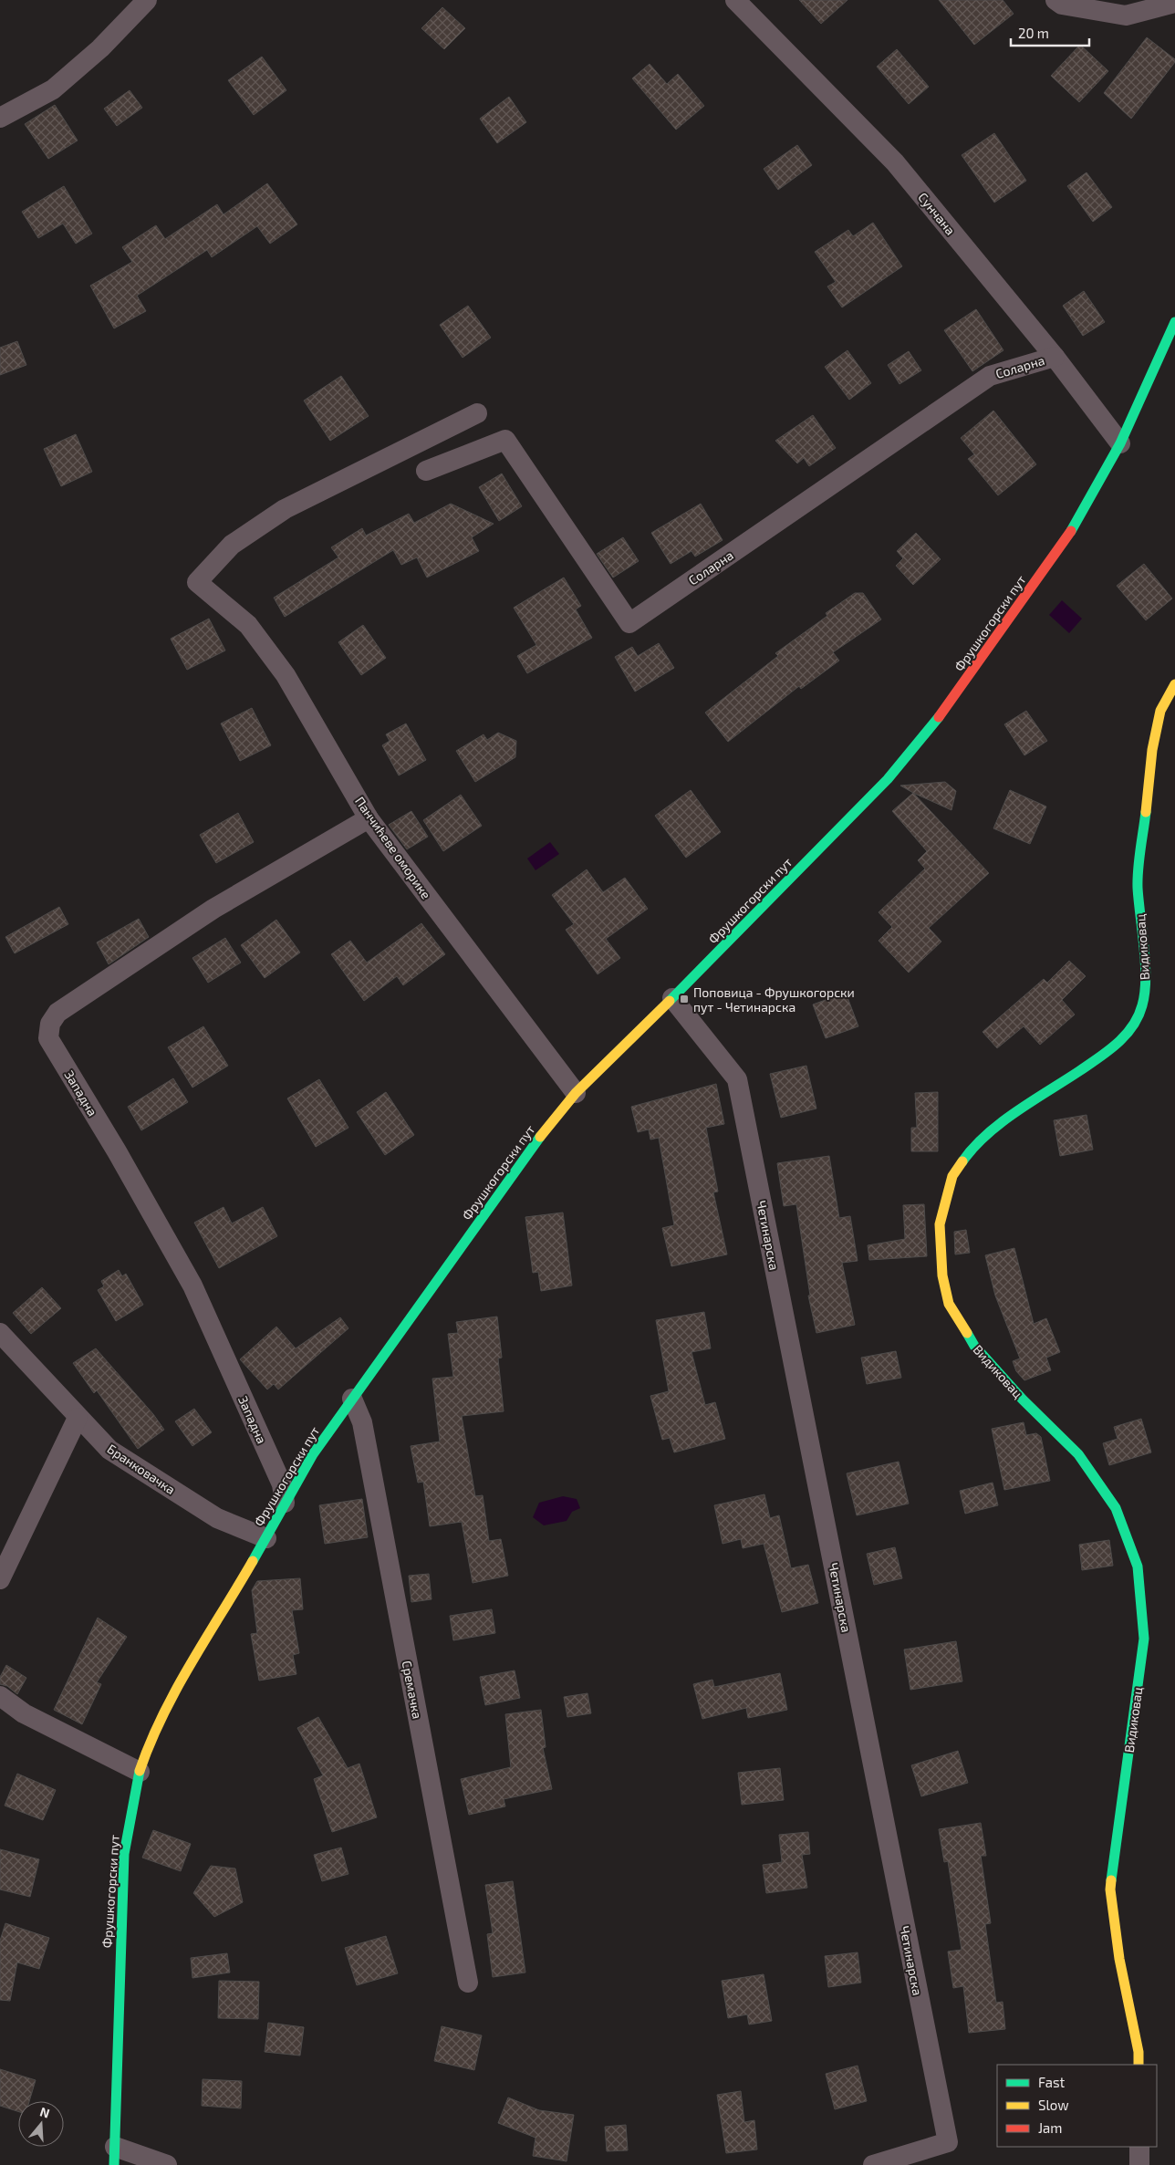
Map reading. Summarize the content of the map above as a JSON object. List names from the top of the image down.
{
  "streets": {
    "street": [
      "Сунчана",
      "Соларна",
      "Фрушкогорски пут",
      "Панчићеве оморике",
      "Видиковац",
      "Западна",
      "Четинарска",
      "Бранковачка",
      "Сремачка"
    ]
  },
  "crossings": [
    ["Сунчана", "Соларна"],
    ["Сунчана", "Фрушкогорски пут"],
    ["Фрушкогорски пут", "Панчићеве оморике"],
    ["Фрушкогорски пут", "Западна"],
    ["Фрушкогорски пут", "Четинарска"],
    ["Фрушкогорски пут", "Бранковачка"],
    ["Фрушкогорски пут", "Сремачка"],
    ["Панчићеве оморике", "Западна"]
  ],
  "places": {
    "transit": ["Поповица - Фрушкогорски пут - Четинарска"]
  },
  "legend": ["Fast", "Slow", "Jam"],
  "scale_bar": "20 m",
  "north": "top"
}
